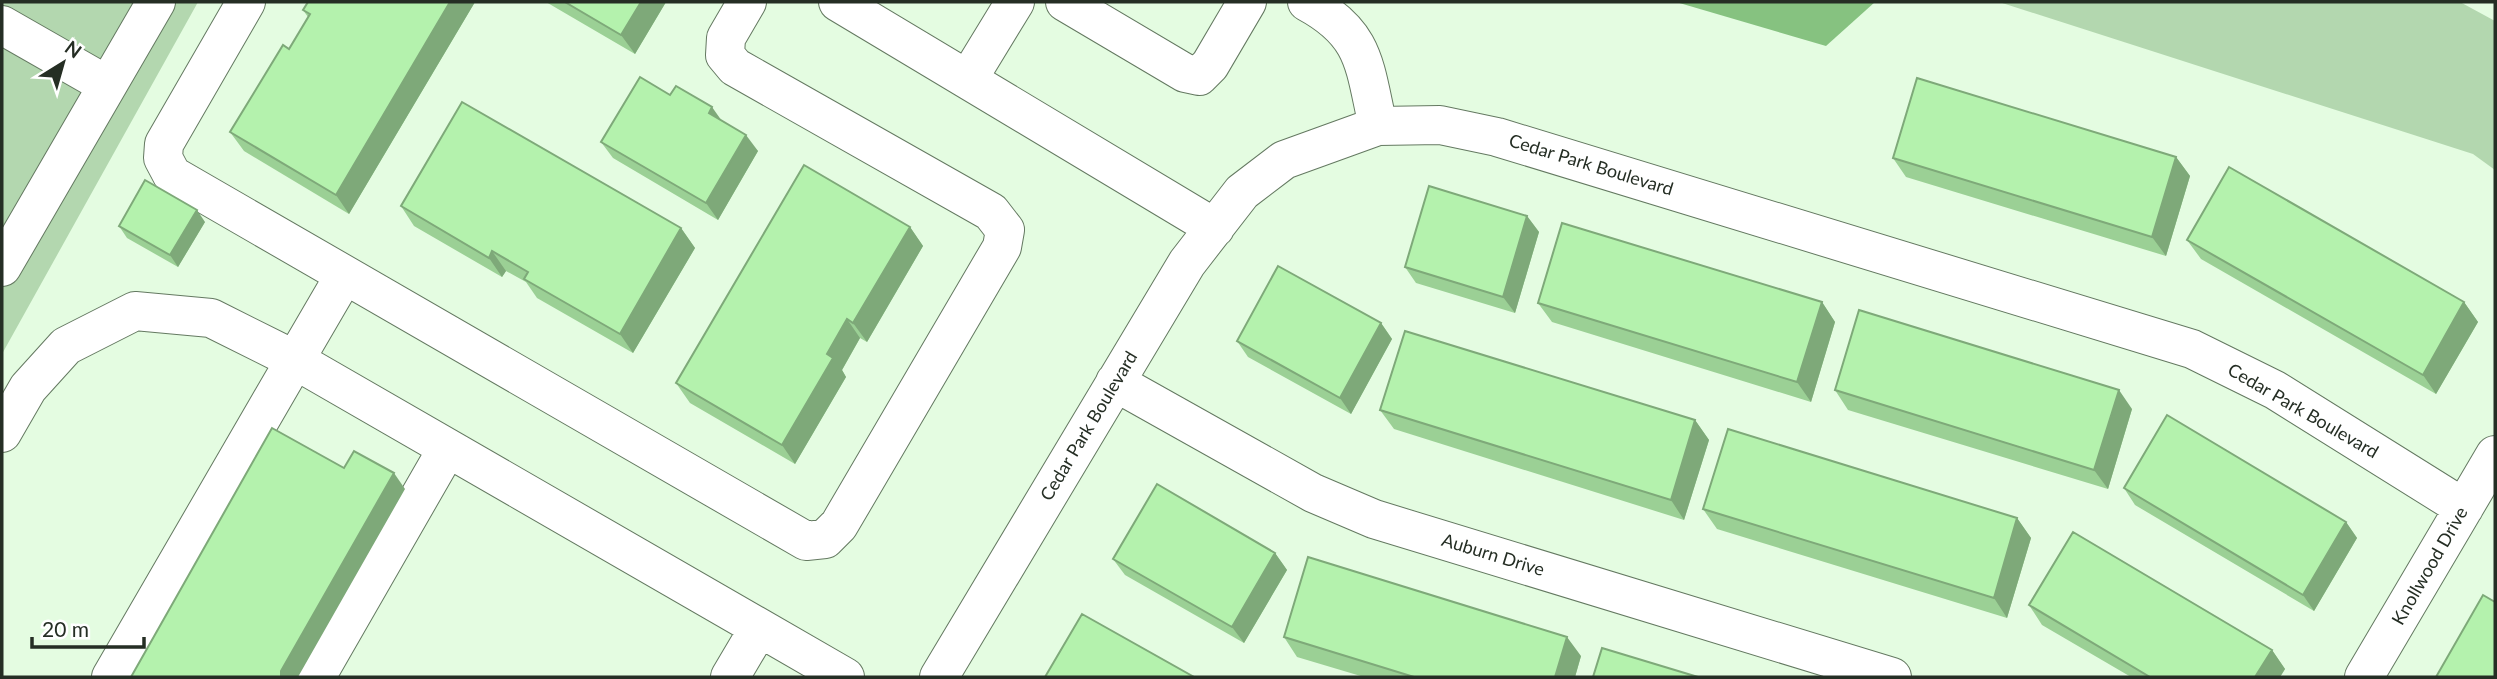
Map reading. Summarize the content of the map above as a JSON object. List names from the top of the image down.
{
  "streets": {
    "street": ["Cedar Park Boulevard", "Auburn Drive", "Knollwood Drive"]
  },
  "crossings": [
    ["Cedar Park Boulevard", "Auburn Drive"],
    ["Cedar Park Boulevard", "Knollwood Drive"]
  ],
  "scale_bar": "20 m",
  "north": "top right"
}
